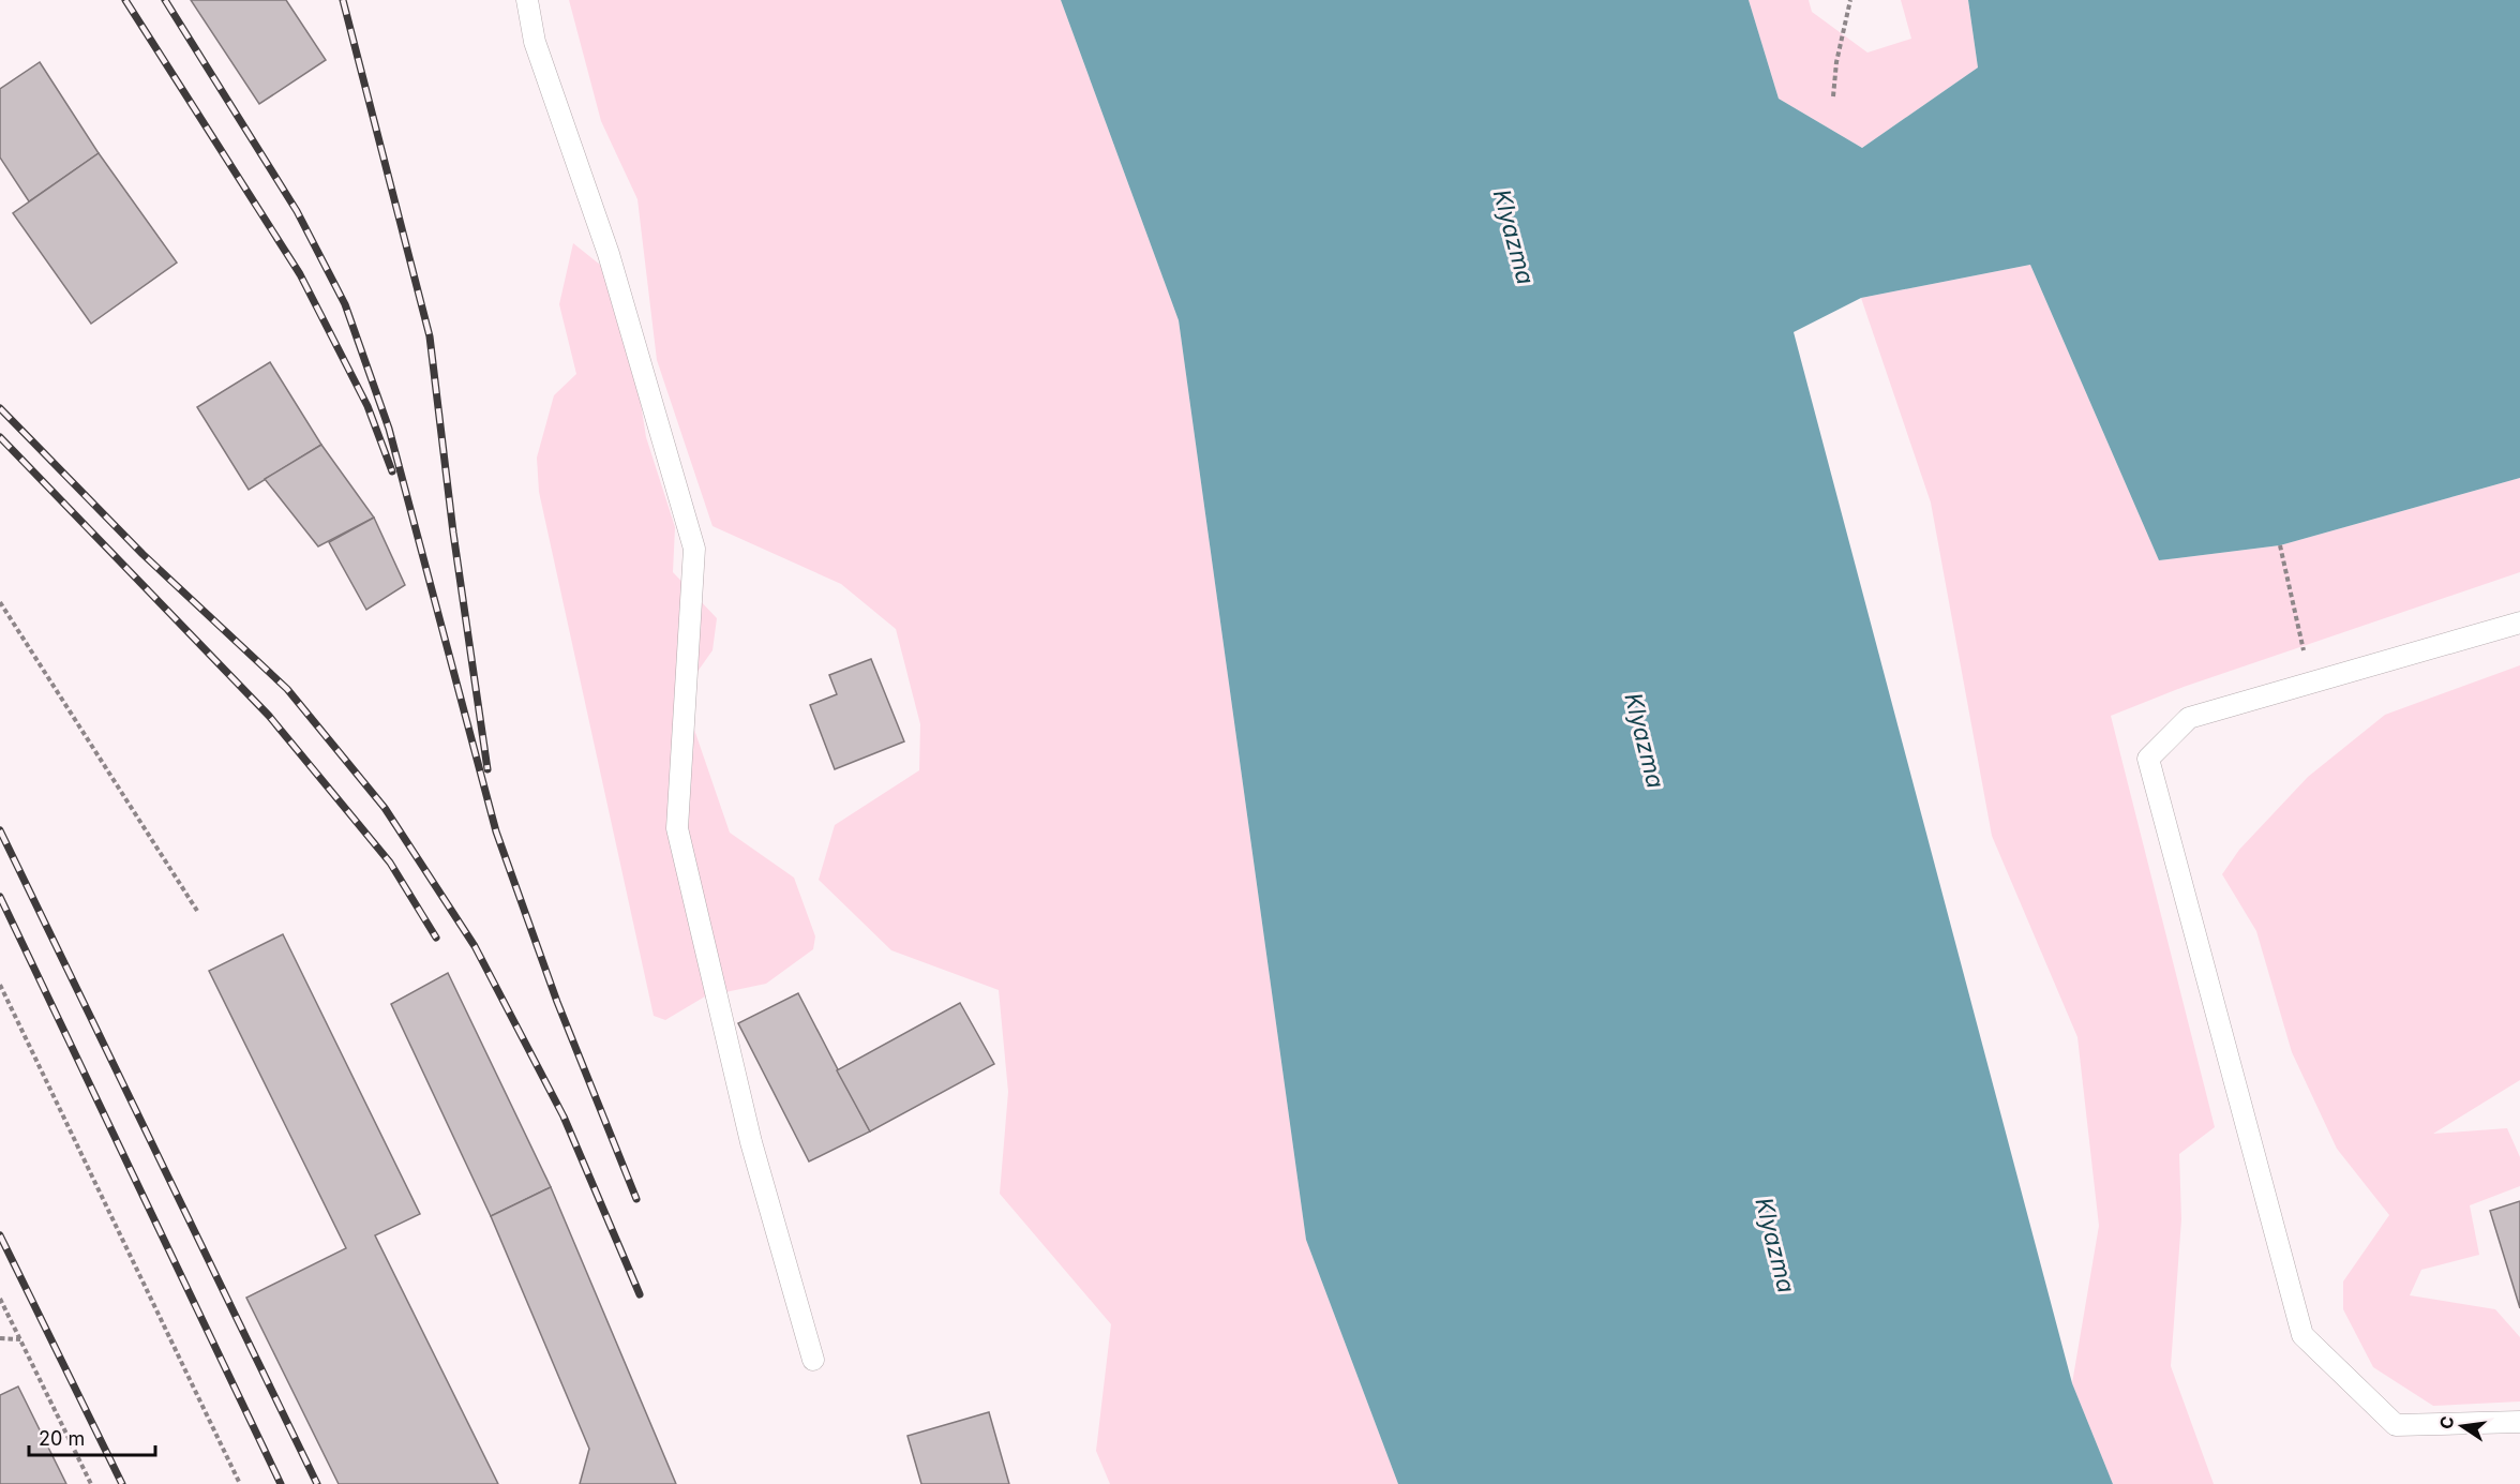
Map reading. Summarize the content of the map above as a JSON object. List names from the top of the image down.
{
  "water": ["Klyazma"],
  "scale_bar": "20 m",
  "north": "left"
}
